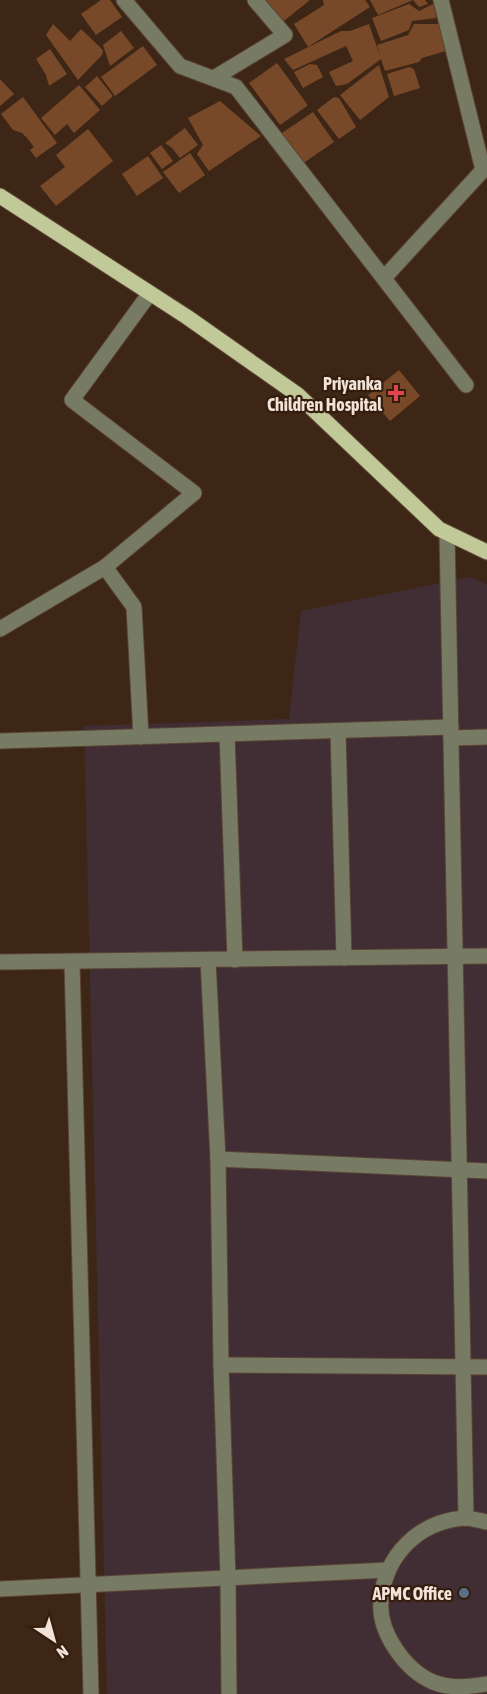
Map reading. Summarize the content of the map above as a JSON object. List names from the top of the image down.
{
  "places": {
    "health": ["Priyanka Children Hospital"],
    "other": ["APMC Office"]
  },
  "north": "bottom right"
}
